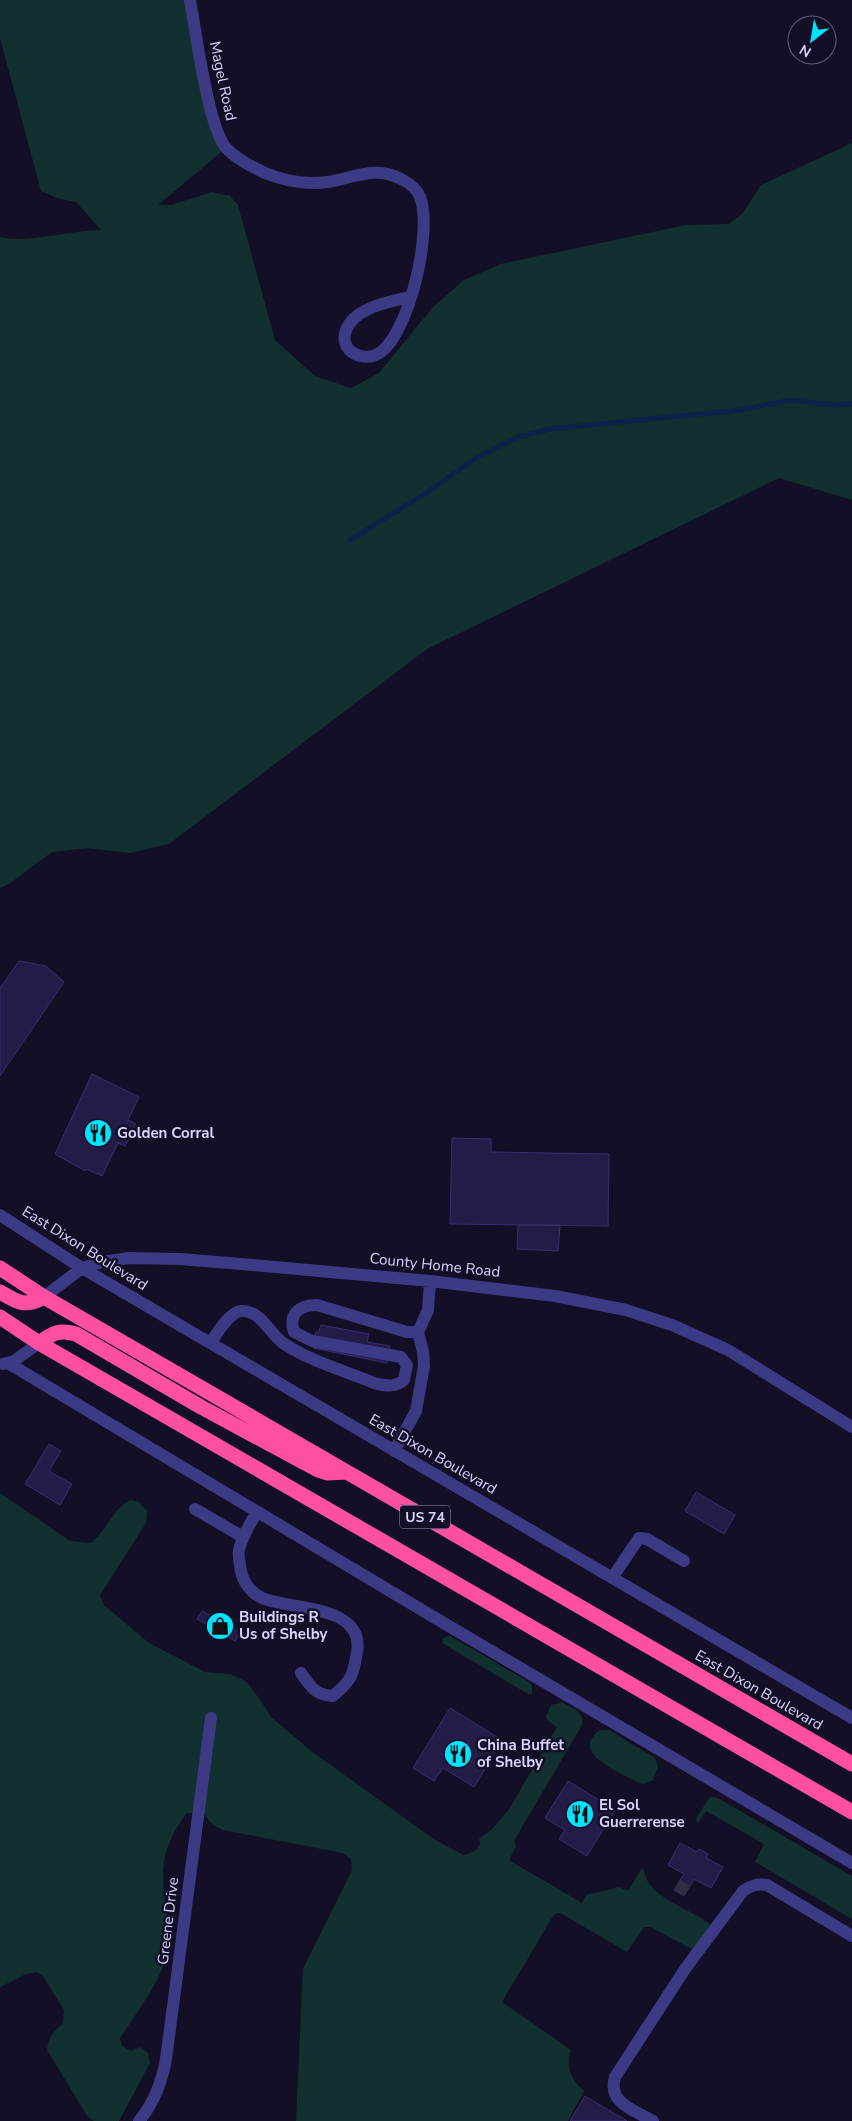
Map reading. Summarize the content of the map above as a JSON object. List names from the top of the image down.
{
  "streets": {
    "highway": ["East Dixon Boulevard", "County Home Road", "US 74"],
    "street": ["Magel Road", "Greene Drive"]
  },
  "crossings": [
    ["East Dixon Boulevard", "County Home Road"]
  ],
  "places": {
    "restaurant": ["Golden Corral", "China Buffet of Shelby", "El Sol Guerrerense"],
    "shop": ["Buildings R Us of Shelby"]
  },
  "north": "bottom left"
}
